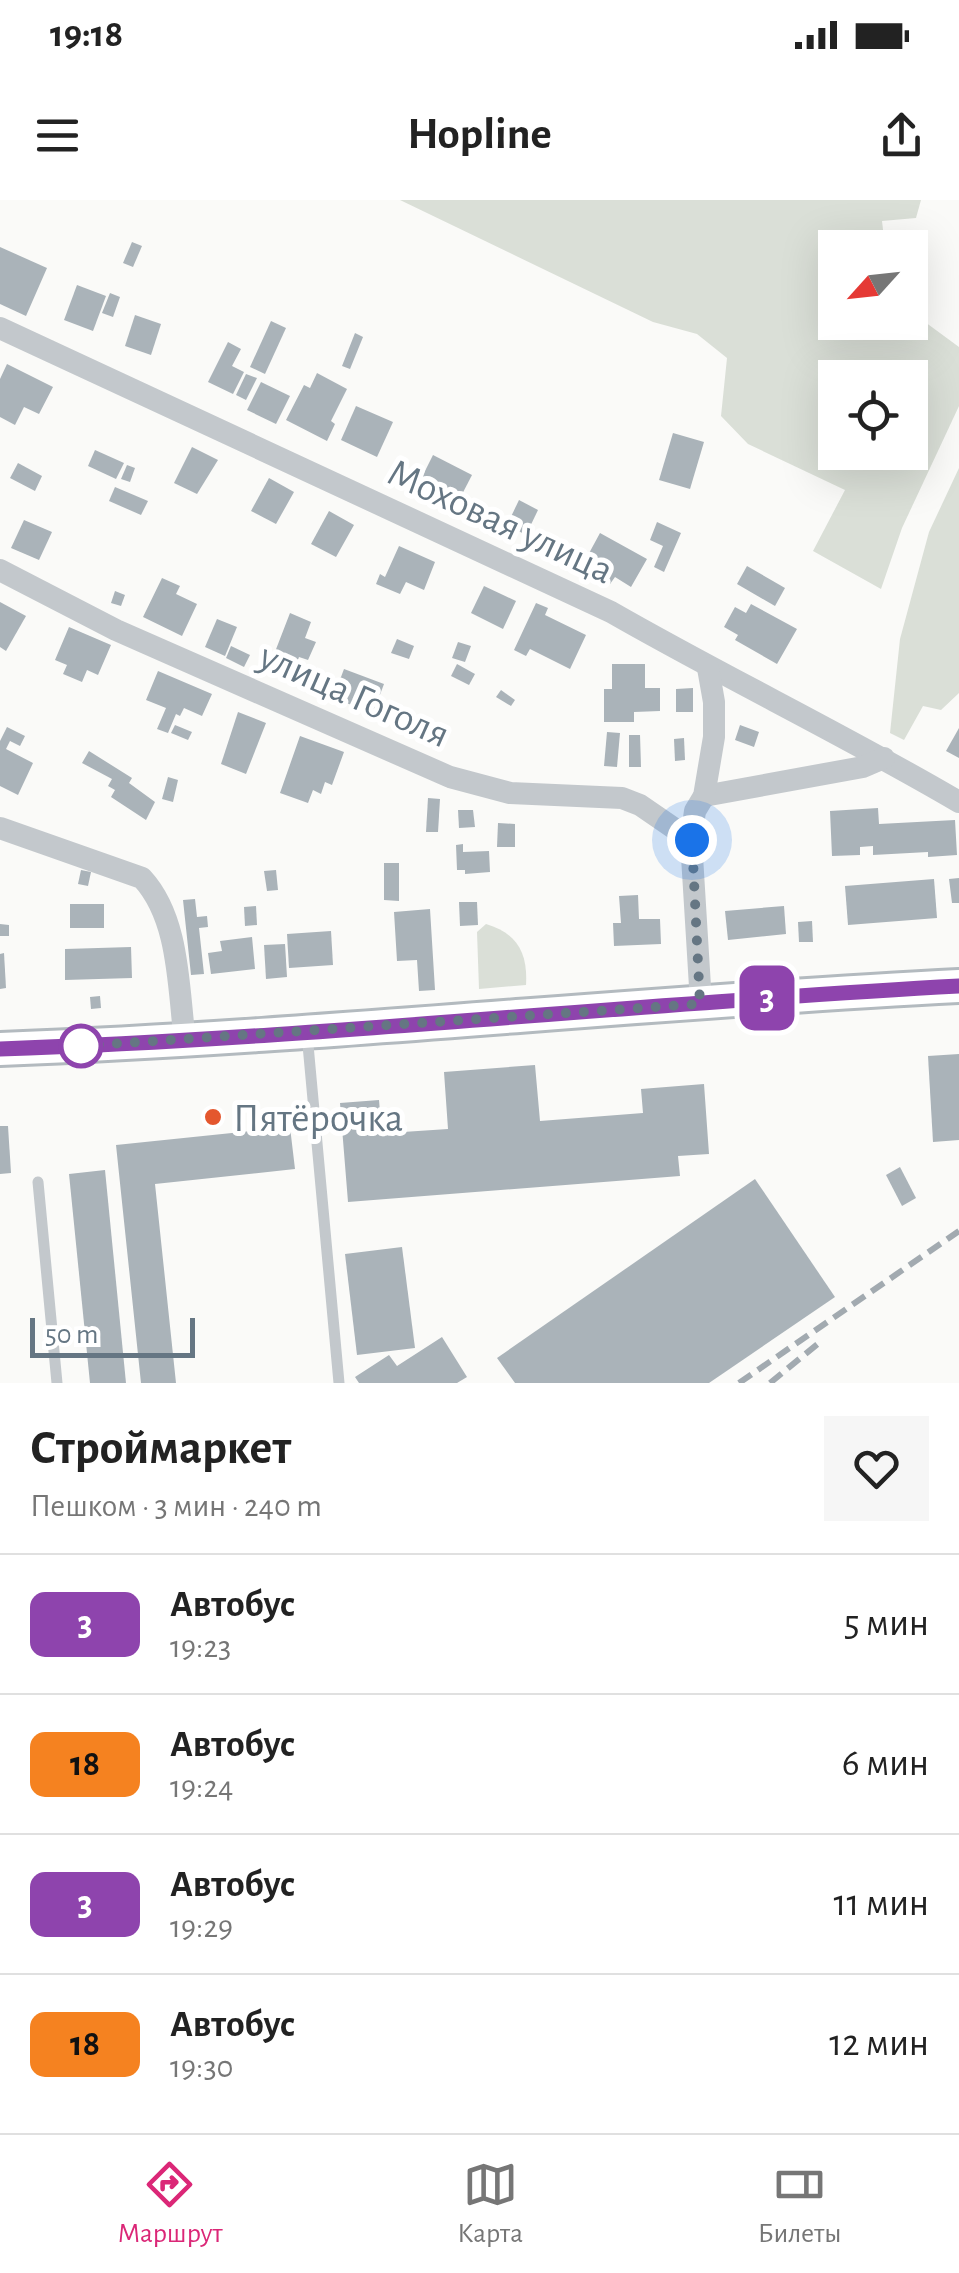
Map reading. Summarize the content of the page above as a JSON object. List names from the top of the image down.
{
  "streets": {
    "street": ["Моховая улица", "улица Гоголя"]
  },
  "places": ["Пятёрочка"],
  "lines": ["bus line 3"],
  "scale_bar": "50 m",
  "north": "bottom left",
  "page": {
    "status": "19:18",
    "header": "Hopline",
    "on_map": "3",
    "scale": "50 m",
    "heading": ["Строймаркет", "Пешком · 3 мин · 240 m"],
    "list": [
      {
        "mark": "3",
        "name": "Автобус",
        "note": "19:23",
        "value": "5 мин"
      },
      {
        "mark": "18",
        "name": "Автобус",
        "note": "19:24",
        "value": "6 мин"
      },
      {
        "mark": "3",
        "name": "Автобус",
        "note": "19:29",
        "value": "11 мин"
      },
      {
        "mark": "18",
        "name": "Автобус",
        "note": "19:30",
        "value": "12 мин"
      }
    ],
    "tabs": ["Маршрут", "Карта", "Билеты"]
  }
}
